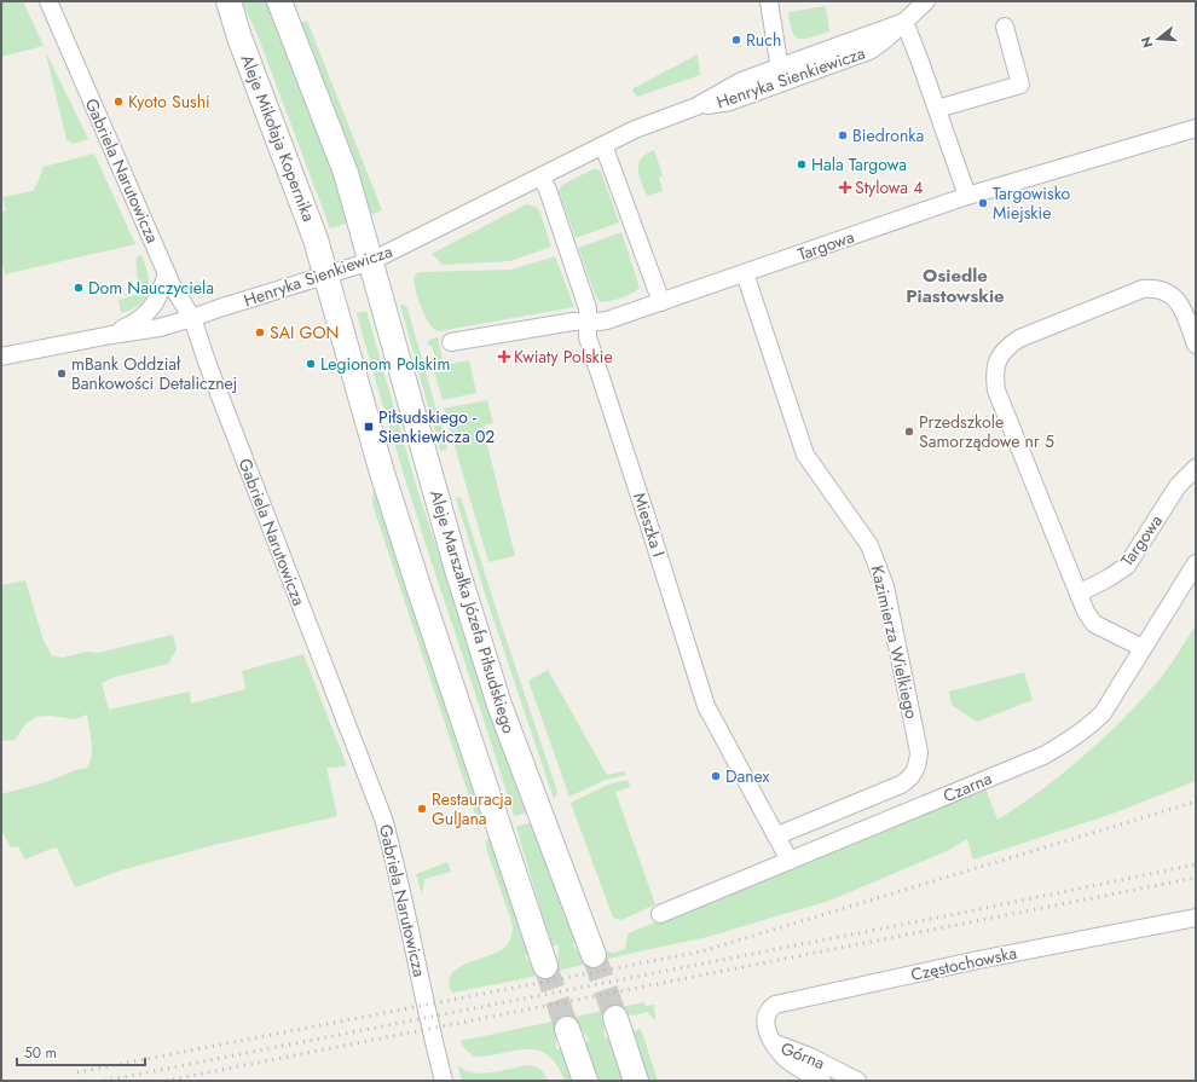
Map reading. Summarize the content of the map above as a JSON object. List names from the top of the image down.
{
  "streets": {
    "main road": ["Aleje Mikołaja Kopernika", "Aleje Marszałka Józefa Piłsudskiego"],
    "street": [
      "Henryka Sienkiewicza",
      "Gabriela Narutowicza",
      "Targowa",
      "Mieszka I",
      "Kazimierza Wielkiego",
      "Czarna",
      "Częstochowska",
      "Górna"
    ]
  },
  "crossings": [
    ["Henryka Sienkiewicza", "Aleje Mikołaja Kopernika"],
    ["Henryka Sienkiewicza", "Gabriela Narutowicza"],
    ["Henryka Sienkiewicza", "Mieszka I"],
    ["Henryka Sienkiewicza", "Aleje Marszałka Józefa Piłsudskiego"],
    ["Targowa", "Mieszka I"],
    ["Targowa", "Kazimierza Wielkiego"],
    ["Mieszka I", "Kazimierza Wielkiego"],
    ["Mieszka I", "Czarna"],
    ["Częstochowska", "Górna"]
  ],
  "districts": ["Osiedle Piastowskie"],
  "places": {
    "other": [
      "Ruch",
      "Kyoto Sushi",
      "Biedronka",
      "Hala Targowa",
      "Targowisko Miejskie",
      "Dom Nauczyciela",
      "SAI GON",
      "Legionom Polskim",
      "mBank Oddział Bankowości Detalicznej",
      "Przedszkole Samorządowe nr 5",
      "Danex",
      "Restauracja GulJana"
    ],
    "health": ["Stylowa 4", "Kwiaty Polskie"],
    "transit": ["Piłsudskiego - Sienkiewicza 02"]
  },
  "scale_bar": "50 m",
  "north": "left"
}
